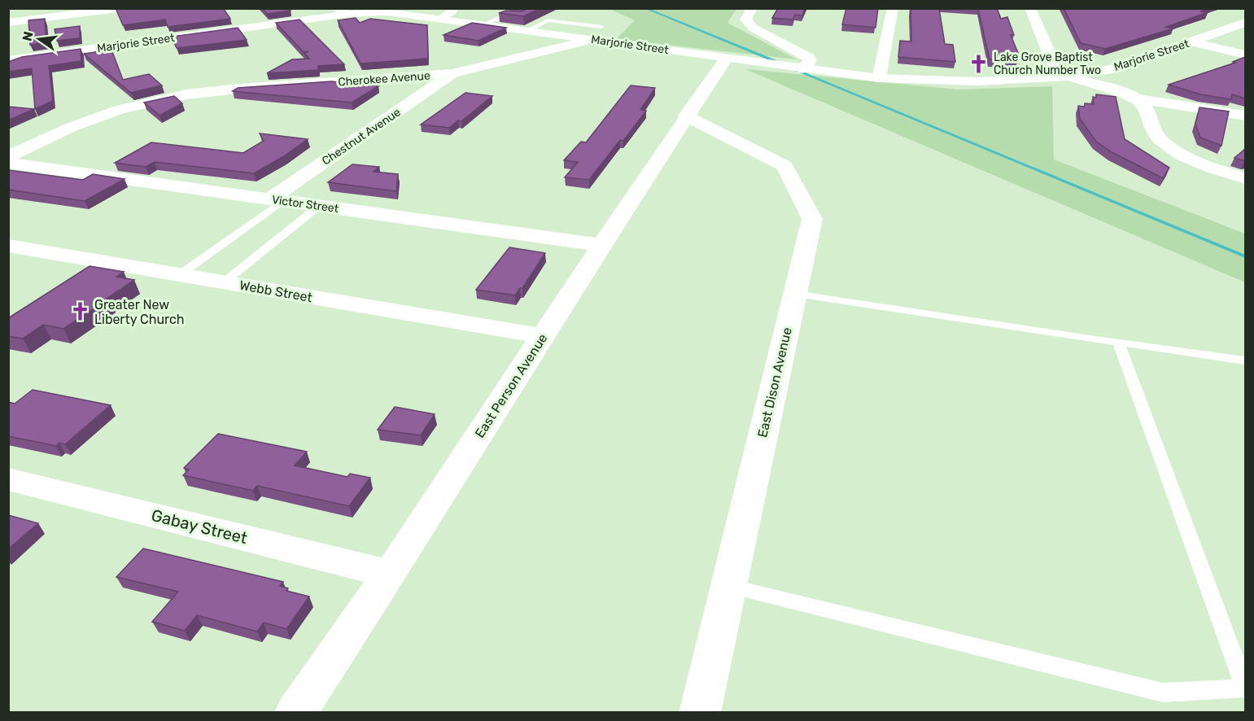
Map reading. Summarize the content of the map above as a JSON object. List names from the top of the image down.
{
  "streets": {
    "street": [
      "Marjorie Street",
      "Cherokee Avenue",
      "Chestnut Avenue",
      "Victor Street",
      "Webb Street",
      "East Dison Avenue",
      "East Person Avenue",
      "Gabay Street"
    ]
  },
  "crossings": [
    ["Marjorie Street", "Cherokee Avenue"],
    ["Marjorie Street", "East Person Avenue"],
    ["Cherokee Avenue", "Chestnut Avenue"],
    ["Chestnut Avenue", "Victor Street"],
    ["Victor Street", "East Person Avenue"],
    ["Webb Street", "East Person Avenue"],
    ["East Dison Avenue", "East Person Avenue"],
    ["East Person Avenue", "Gabay Street"]
  ],
  "places": {
    "church": ["Lake Grove Baptist Church Number Two", "Greater New Liberty Church"]
  },
  "north": "left"
}
